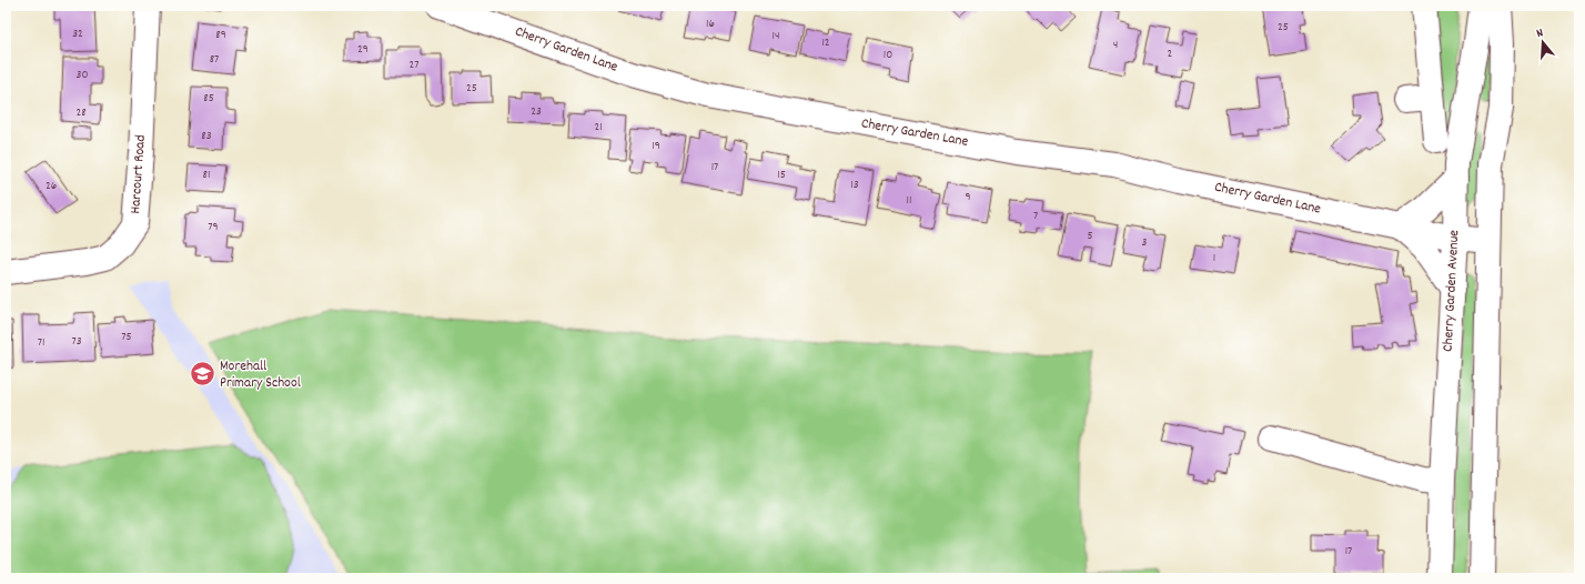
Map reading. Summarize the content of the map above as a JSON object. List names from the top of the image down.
{
  "streets": {
    "street": ["Cherry Garden Lane", "Harcourt Road", "Cherry Garden Avenue"]
  },
  "crossings": [
    ["Cherry Garden Lane", "Cherry Garden Avenue"]
  ],
  "places": {
    "school or university": ["Morehall Primary School"]
  },
  "house_numbers": [
    "16",
    "25",
    "32",
    "89",
    "14",
    "12",
    "4",
    "29",
    "2",
    "10",
    "87",
    "27",
    "30",
    "25",
    "85",
    "23",
    "28",
    "21",
    "83",
    "19",
    "17",
    "81",
    "15",
    "13",
    "26",
    "9",
    "11",
    "7",
    "79",
    "5",
    "3",
    "1",
    "75",
    "73",
    "71",
    "17"
  ],
  "north": "top"
}
